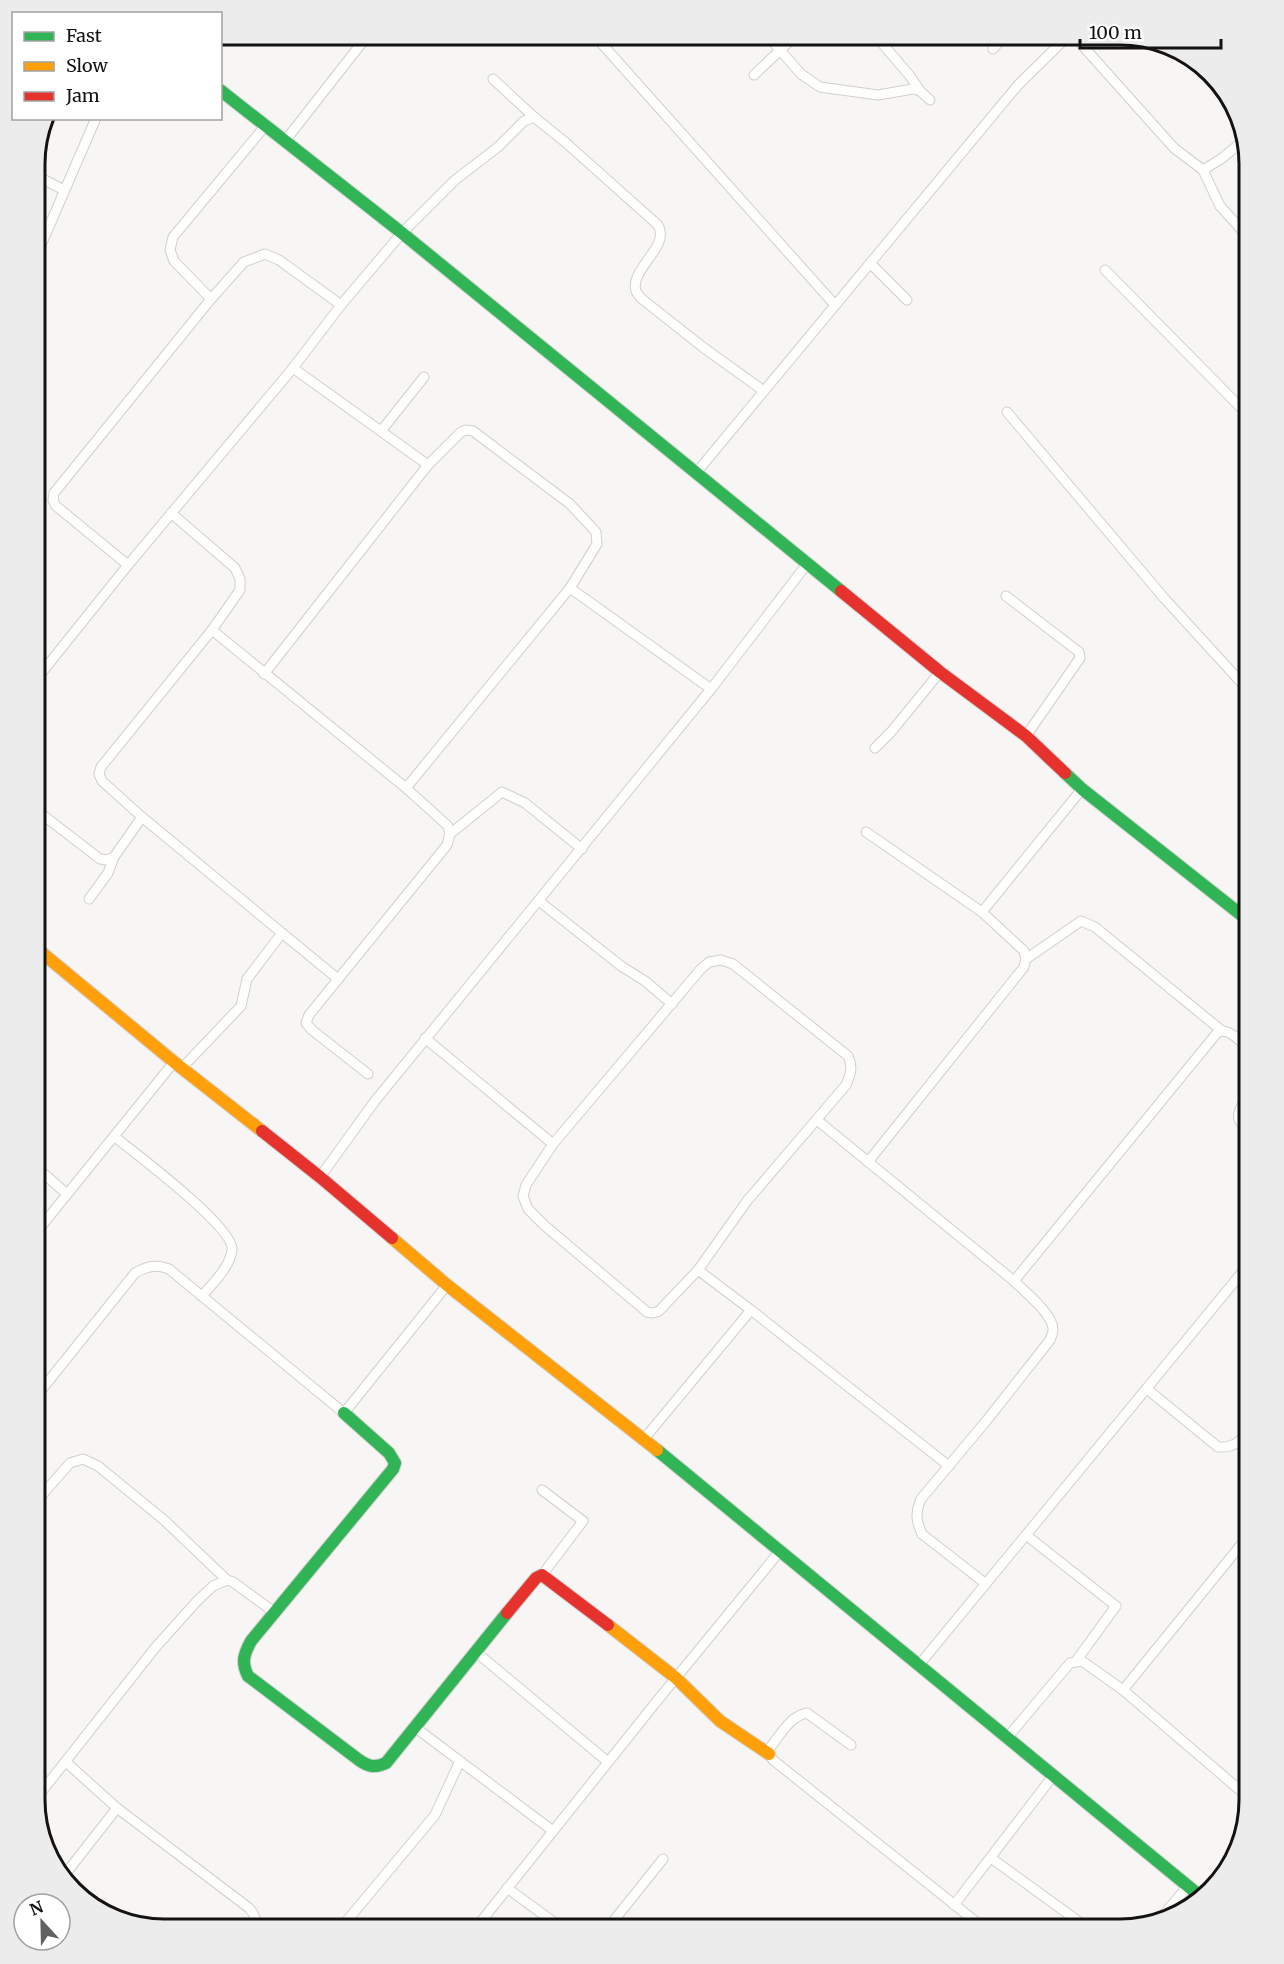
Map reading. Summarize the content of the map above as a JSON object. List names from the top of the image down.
{
  "legend": ["Fast", "Slow", "Jam"],
  "scale_bar": "100 m",
  "north": "top"
}
